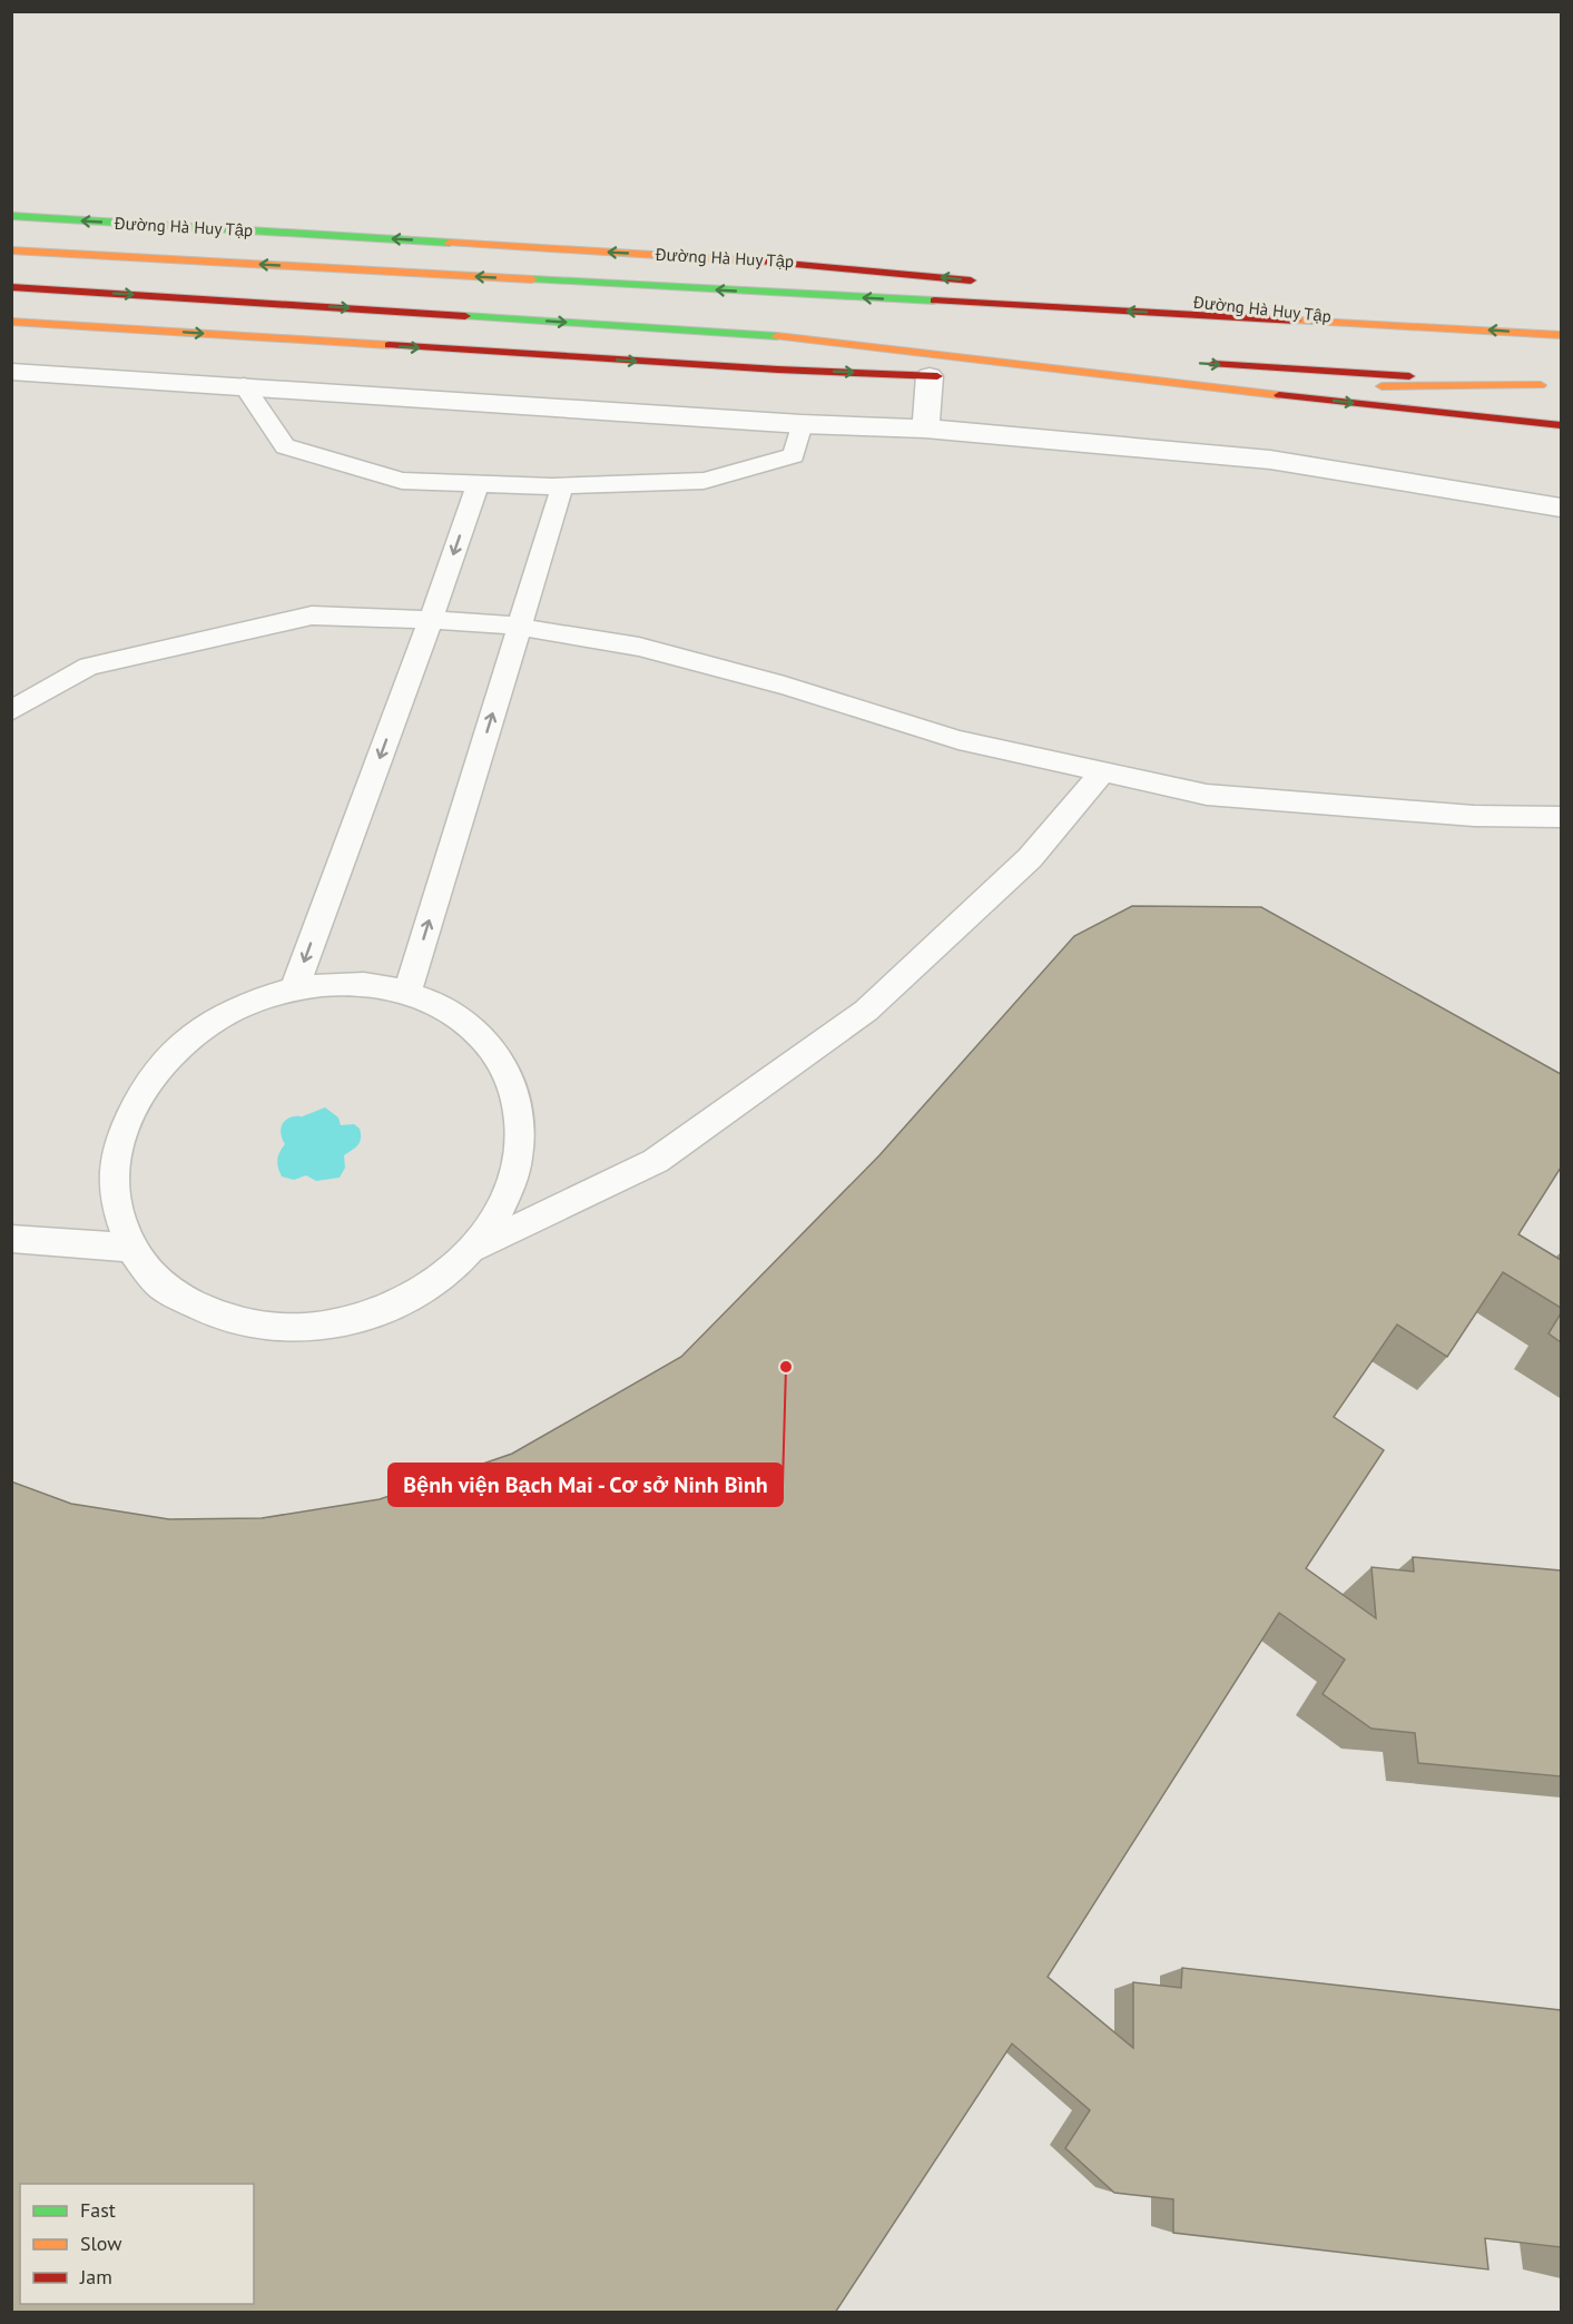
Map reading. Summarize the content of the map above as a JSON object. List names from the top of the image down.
{
  "streets": {
    "highway": ["Đường Hà Huy Tập"]
  },
  "places": ["Bệnh viện Bạch Mai - Cơ sở Ninh Bình"],
  "legend": ["Fast", "Slow", "Jam"]
}
